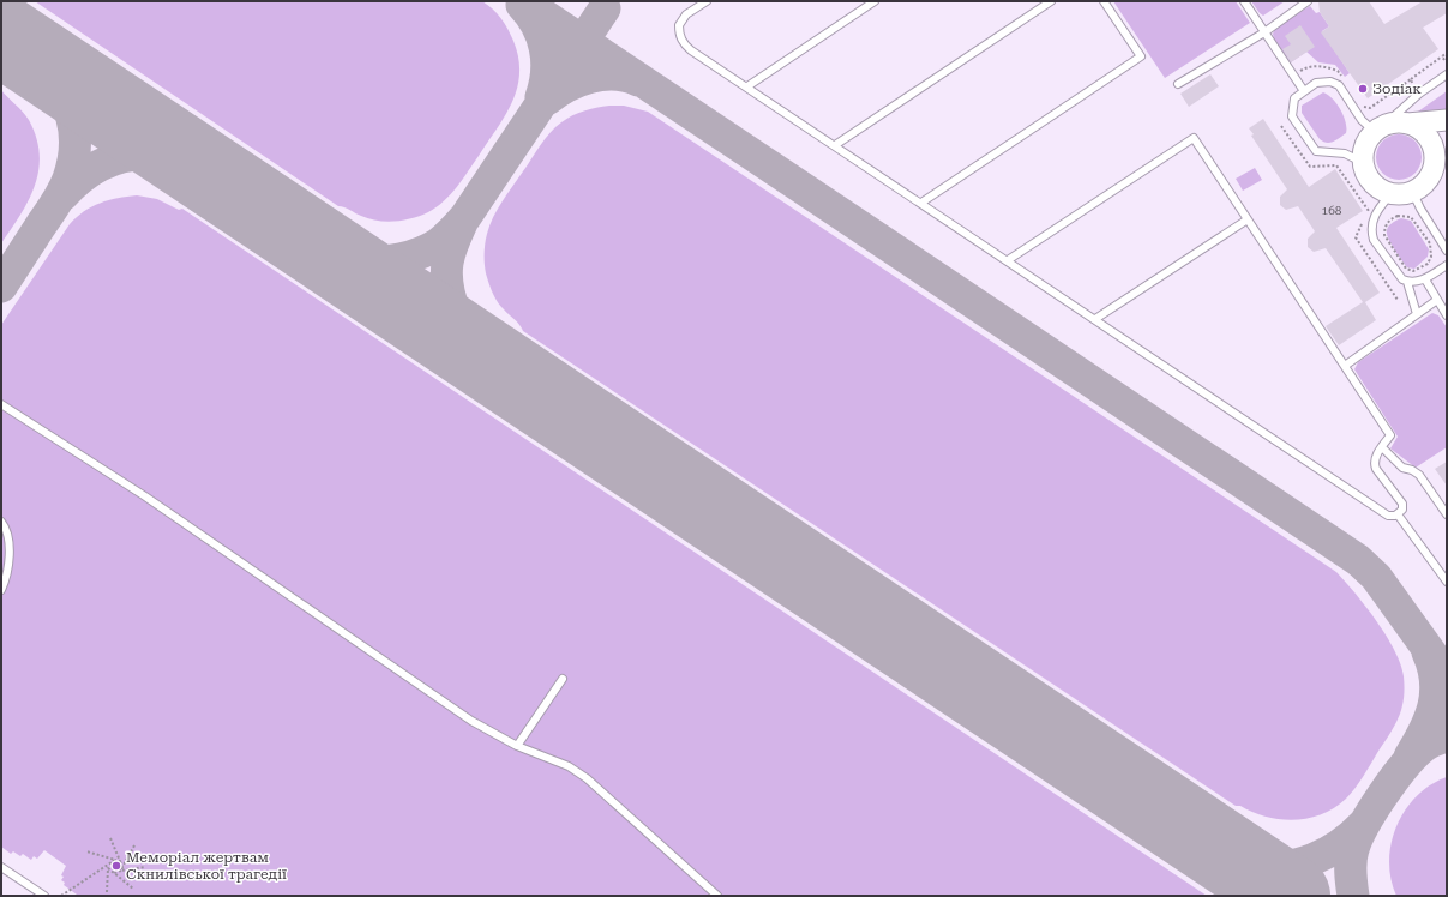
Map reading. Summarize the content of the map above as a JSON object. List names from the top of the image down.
{
  "places": ["Зодіак", "Меморіал жертвам Скнилівської трагедії"],
  "house_numbers": ["168"]
}
